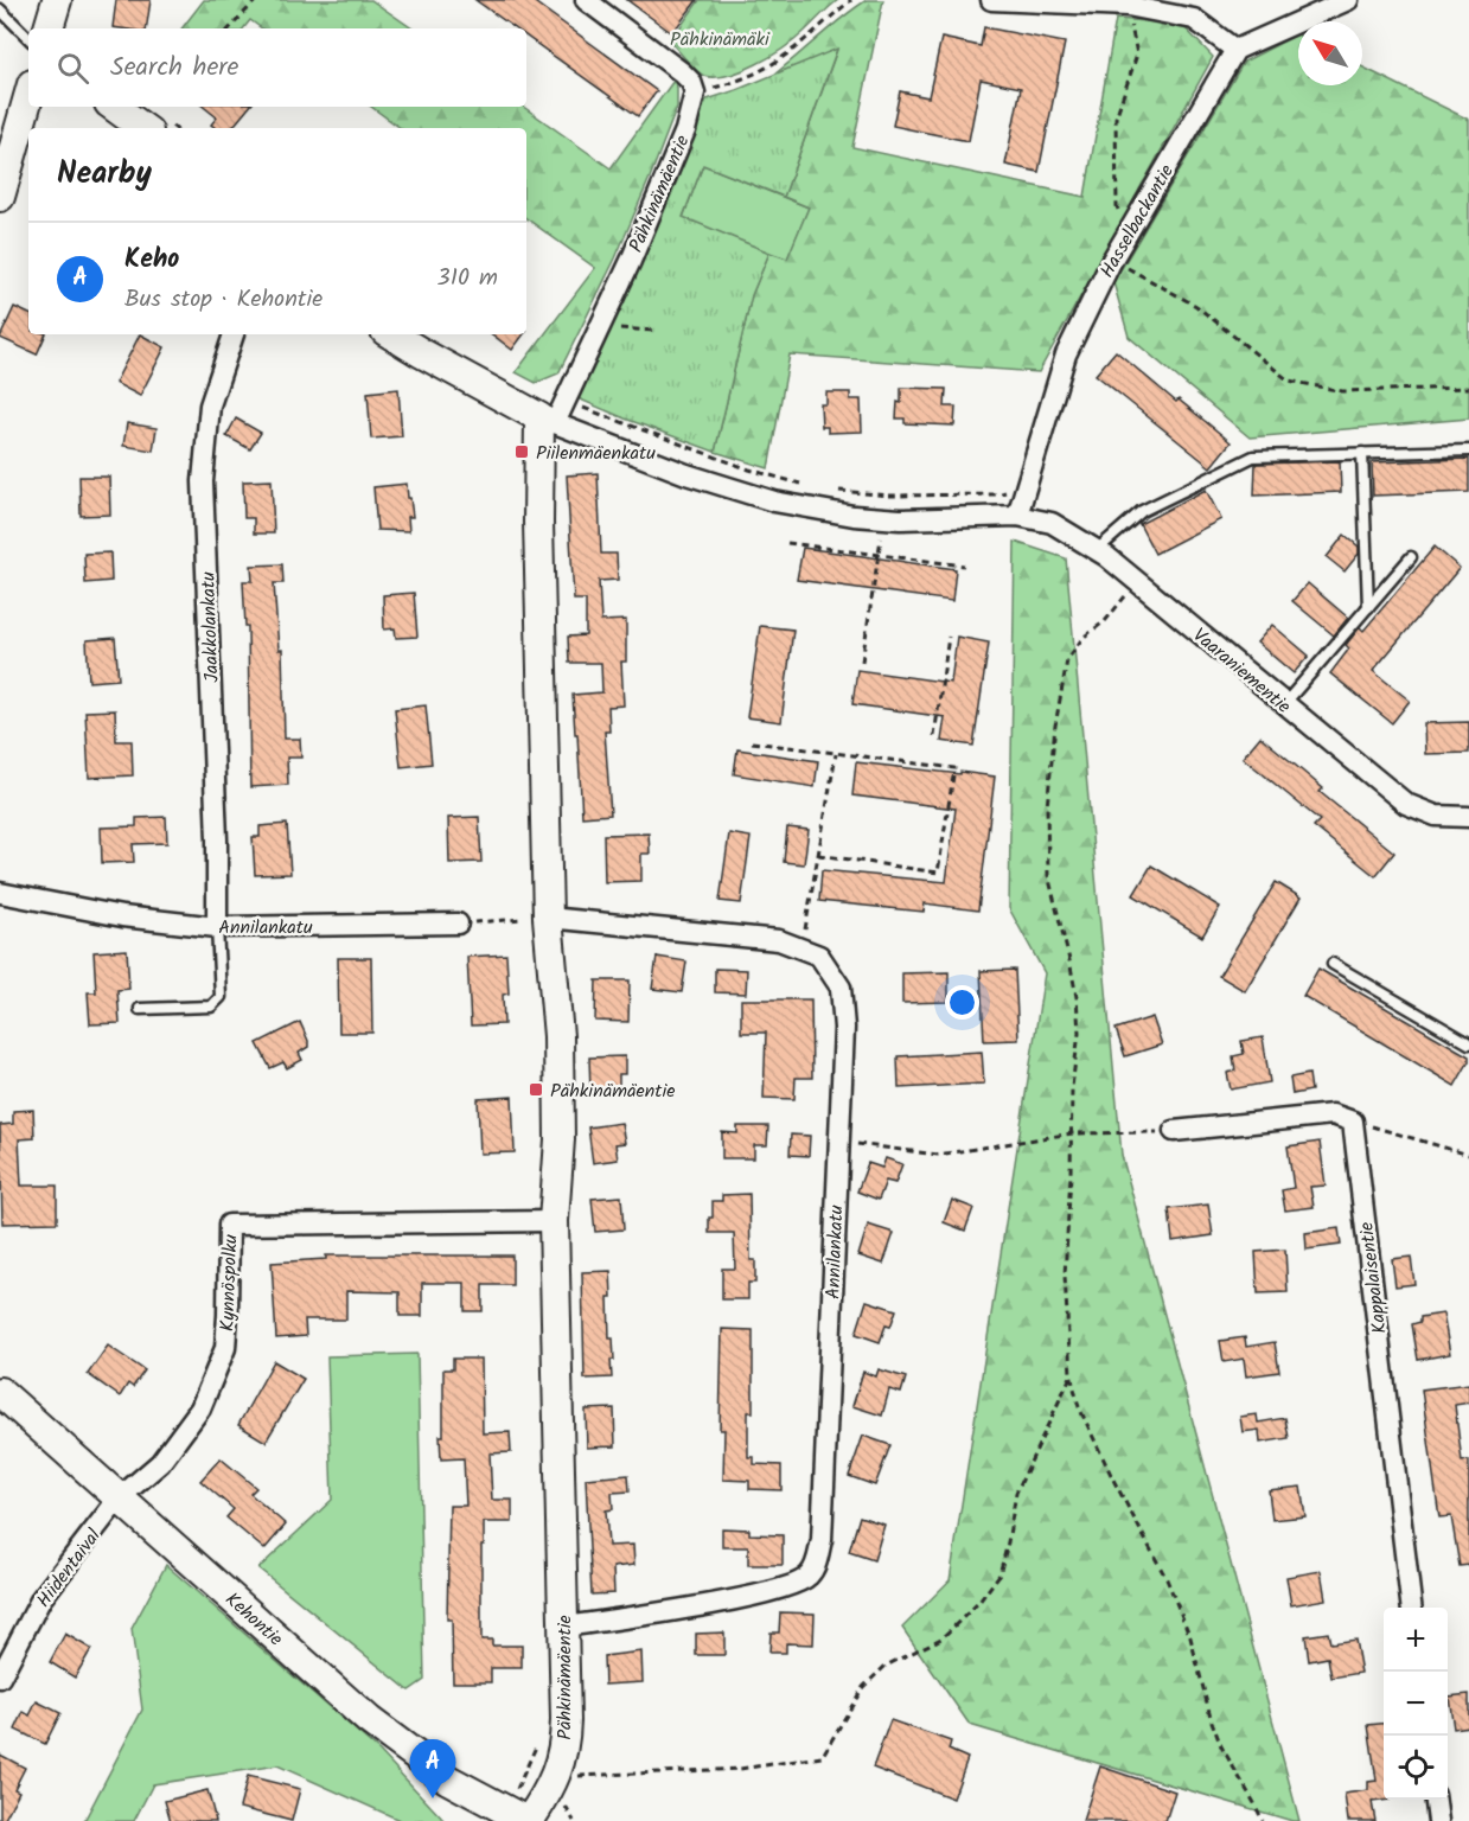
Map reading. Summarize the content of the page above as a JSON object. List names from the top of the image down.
{
  "streets": {
    "street": [
      "Pähkinämäentie",
      "Hasselbackantie",
      "Jaakkolankatu",
      "Vaaraniementie",
      "Annilankatu",
      "Kappalaisentie",
      "Kynnöspolku",
      "Hiidentaival",
      "Kehontie"
    ]
  },
  "crossings": [
    ["Pähkinämäentie", "Annilankatu"],
    ["Pähkinämäentie", "Kynnöspolku"],
    ["Pähkinämäentie", "Kehontie"],
    ["Hasselbackantie", "Vaaraniementie"],
    ["Jaakkolankatu", "Annilankatu"],
    ["Kynnöspolku", "Hiidentaival"],
    ["Kynnöspolku", "Kehontie"],
    ["Hiidentaival", "Kehontie"]
  ],
  "parks": ["Pähkinämäki"],
  "places": {
    "transit": ["Piilenmäenkatu", "Pähkinämäentie"]
  },
  "north": "top left",
  "page": {
    "search": "Search here",
    "heading": "Nearby",
    "list": [
      {
        "mark": "A",
        "name": "Keho",
        "note": "Bus stop · Kehontie",
        "value": "310 m"
      }
    ],
    "map_buttons": ["+", "−"],
    "pins": "A"
  }
}
